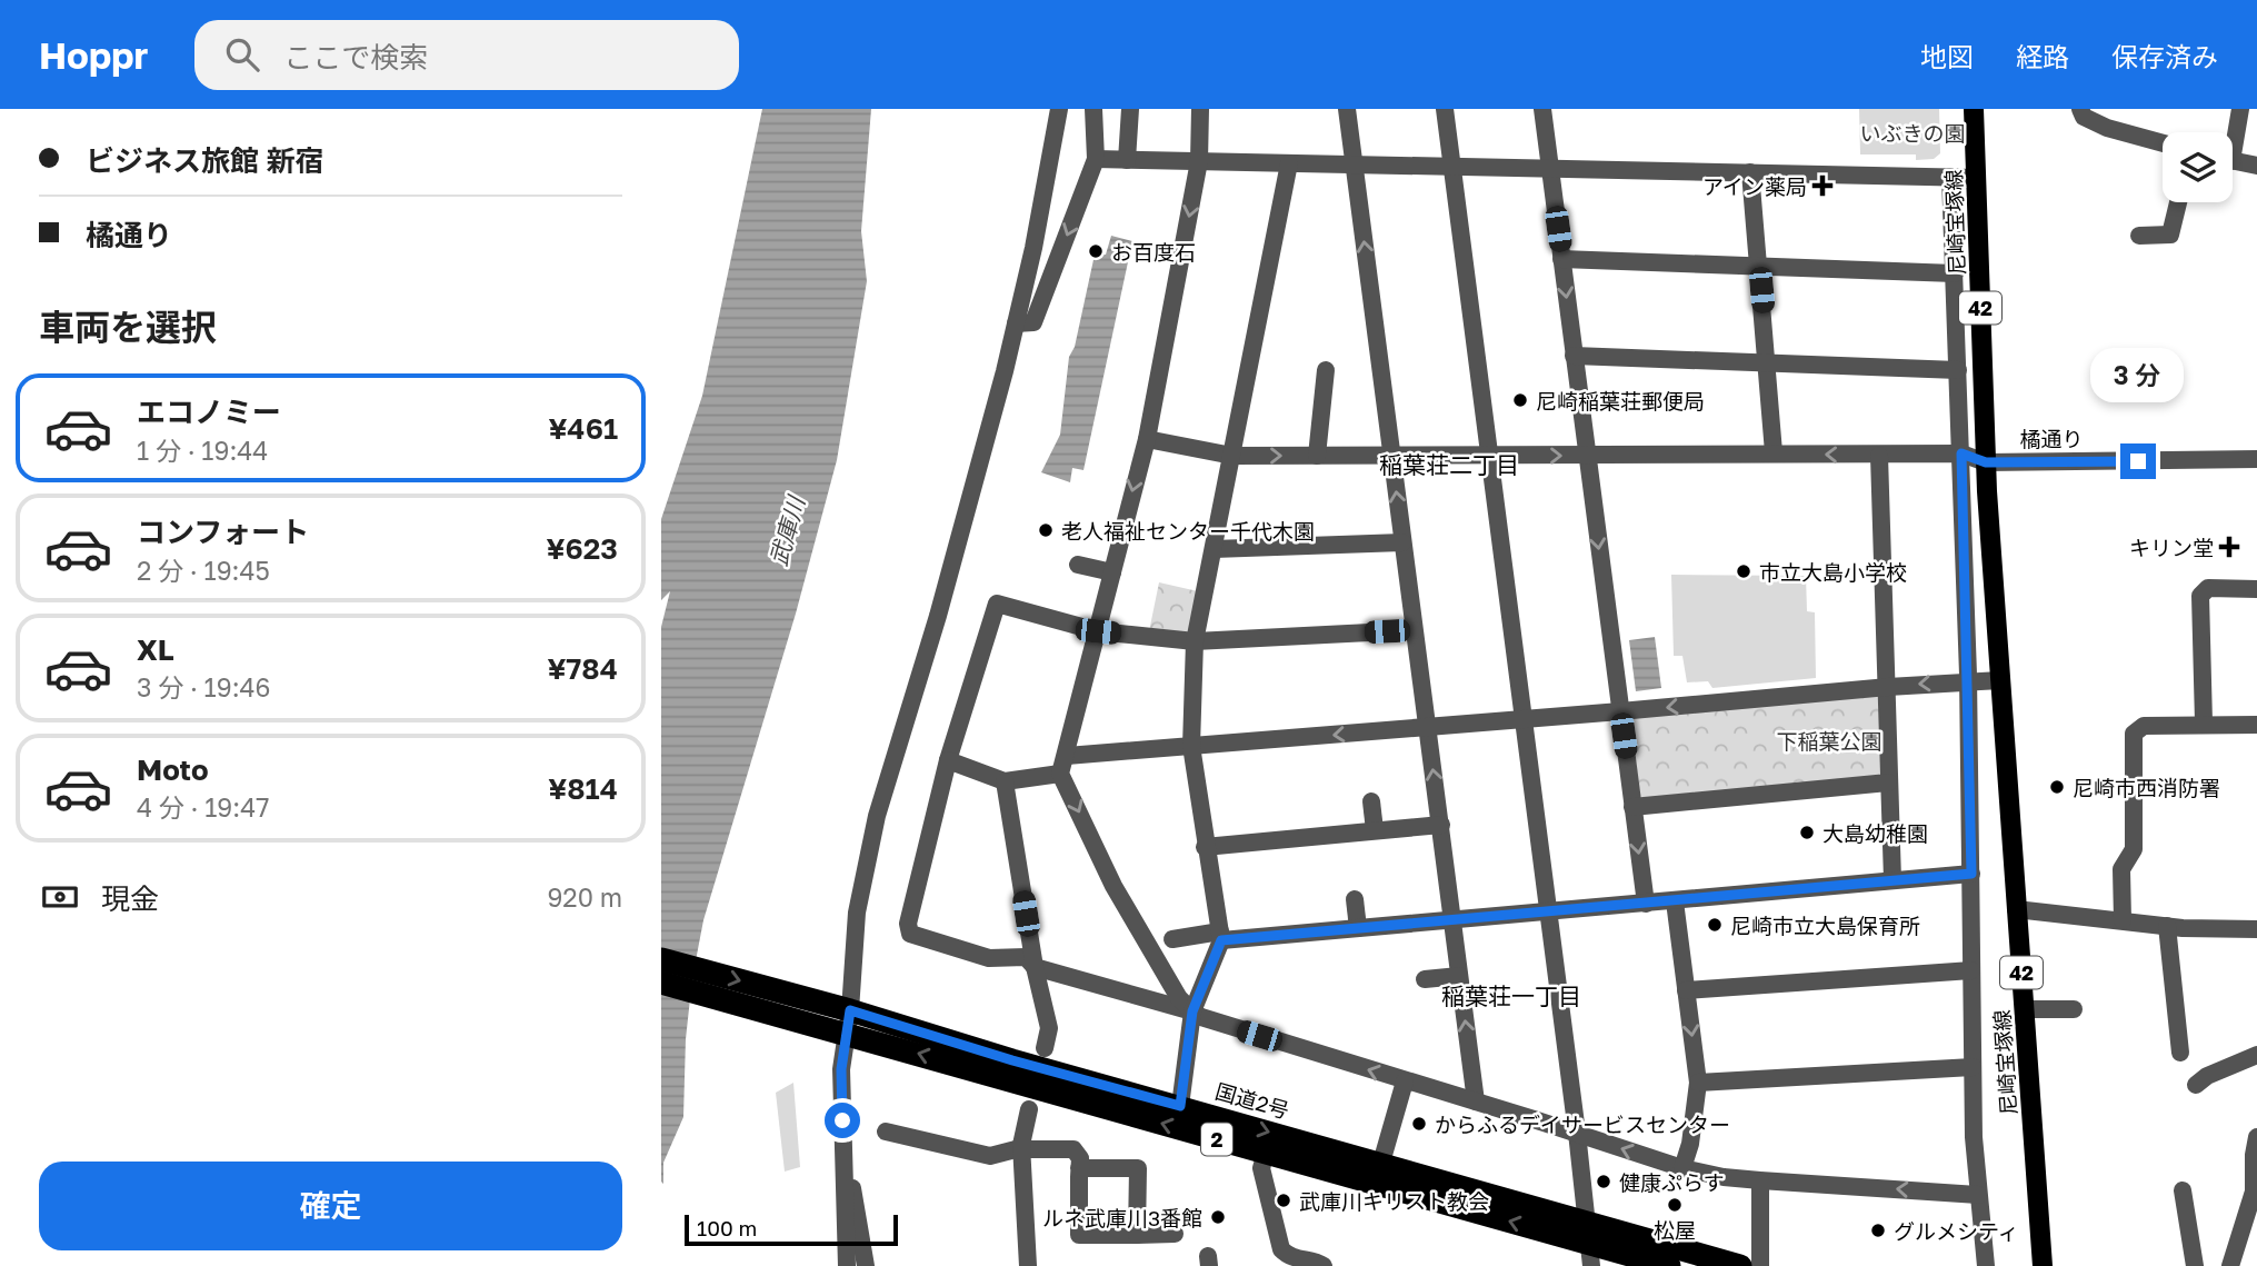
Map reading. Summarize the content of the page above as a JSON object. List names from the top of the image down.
{
  "streets": {
    "highway": ["国道2号", "2"],
    "main road": ["尼崎宝塚線", "42"],
    "street": ["橘通り"]
  },
  "crossings": [
    ["尼崎宝塚線", "橘通り"]
  ],
  "districts": ["稲葉荘二丁目", "稲葉荘一丁目"],
  "water": ["武庫川"],
  "parks": ["いぶきの園", "下稲葉公園"],
  "places": {
    "health": ["アイン薬局", "キリン堂"],
    "other": [
      "お百度石",
      "尼崎稲葉荘郵便局",
      "老人福祉センター千代木園",
      "市立大島小学校",
      "尼崎市西消防署",
      "大島幼稚園",
      "尼崎市立大島保育所",
      "からふるデイサービスセンター",
      "健康ぷらす",
      "武庫川キリスト教会",
      "松屋",
      "ルネ武庫川3番館",
      "グルメシティ"
    ]
  },
  "scale_bar": "100 m",
  "page": {
    "header": "Hoppr",
    "search": "ここで検索",
    "nav": ["地図", "経路", "保存済み"],
    "banner": ["ビジネス旅館 新宿", "橘通り"],
    "heading": "車両を選択",
    "bubble": "3 分",
    "list": [
      {
        "name": "エコノミー",
        "note": "1 分 · 19:44",
        "value": "¥461"
      },
      {
        "name": "コンフォート",
        "note": "2 分 · 19:45",
        "value": "¥623"
      },
      {
        "name": "XL",
        "note": "3 分 · 19:46",
        "value": "¥784"
      },
      {
        "name": "Moto",
        "note": "4 分 · 19:47",
        "value": "¥814"
      }
    ],
    "pay": ["現金", "920 m"],
    "buttons": "確定",
    "scale": "100 m"
  }
}
